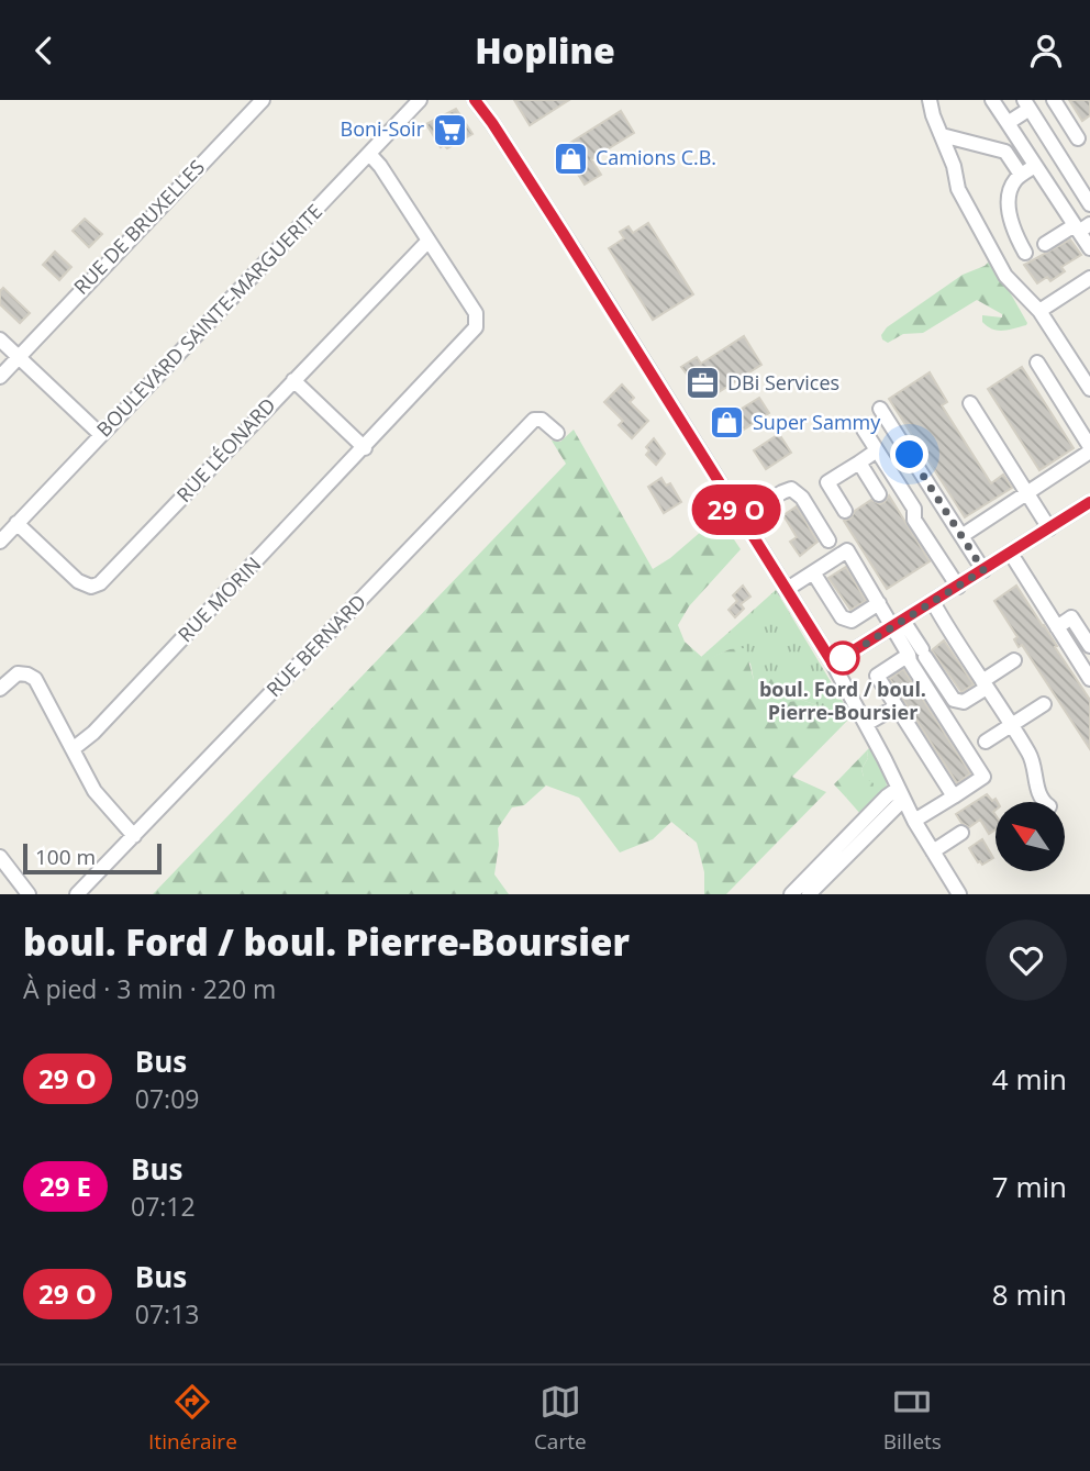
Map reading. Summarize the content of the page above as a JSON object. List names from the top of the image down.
{
  "streets": {
    "street": [
      "RUE DE BRUXELLES",
      "BOULEVARD SAINTE-MARGUERITE",
      "RUE LÉONARD",
      "RUE MORIN",
      "RUE BERNARD"
    ]
  },
  "crossings": [
    ["BOULEVARD SAINTE-MARGUERITE", "RUE LÉONARD"],
    ["BOULEVARD SAINTE-MARGUERITE", "RUE MORIN"],
    ["RUE LÉONARD", "RUE MORIN"]
  ],
  "places": {
    "supermarket": ["Boni-Soir"],
    "shop": ["Camions C.B.", "Super Sammy"],
    "office": ["DBi Services"],
    "other": ["boul. Ford / boul. Pierre-Boursier"]
  },
  "scale_bar": "100 m",
  "north": "top left",
  "page": {
    "header": "Hopline",
    "on_map": "29 O",
    "scale": "100 m",
    "heading": ["boul. Ford / boul. Pierre-Boursier", "À pied · 3 min · 220 m"],
    "list": [
      {
        "mark": "29 O",
        "name": "Bus",
        "note": "07:09",
        "value": "4 min"
      },
      {
        "mark": "29 E",
        "name": "Bus",
        "note": "07:12",
        "value": "7 min"
      },
      {
        "mark": "29 O",
        "name": "Bus",
        "note": "07:13",
        "value": "8 min"
      }
    ],
    "tabs": ["Itinéraire", "Carte", "Billets"]
  }
}
